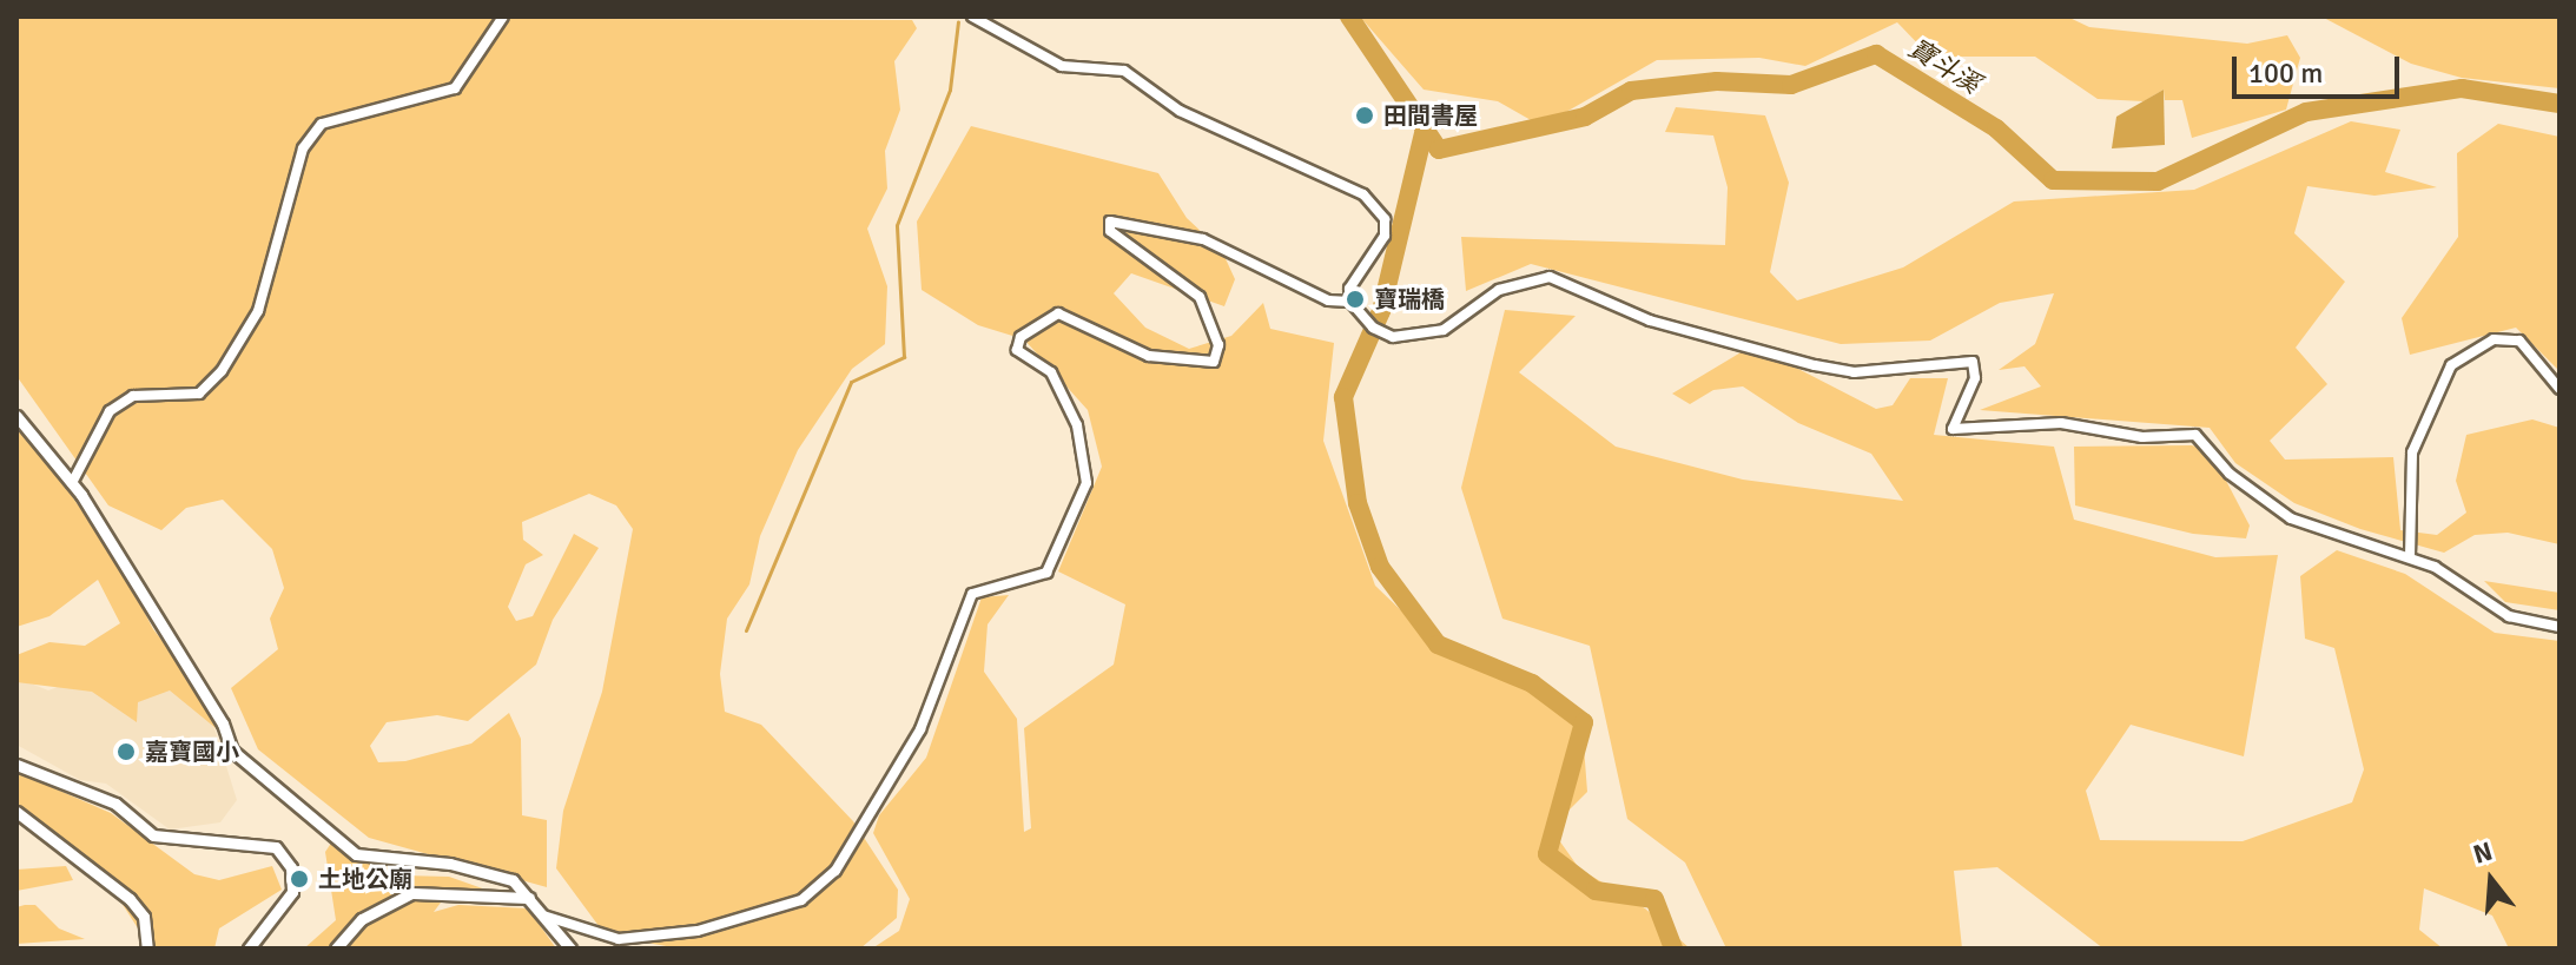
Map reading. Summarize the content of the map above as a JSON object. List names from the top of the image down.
{
  "water": ["寶斗溪"],
  "places": [
    "田間書屋",
    "寶瑞橋",
    "嘉寶國小",
    "土地公廟"
  ],
  "scale_bar": "100 m",
  "north": "top"
}
